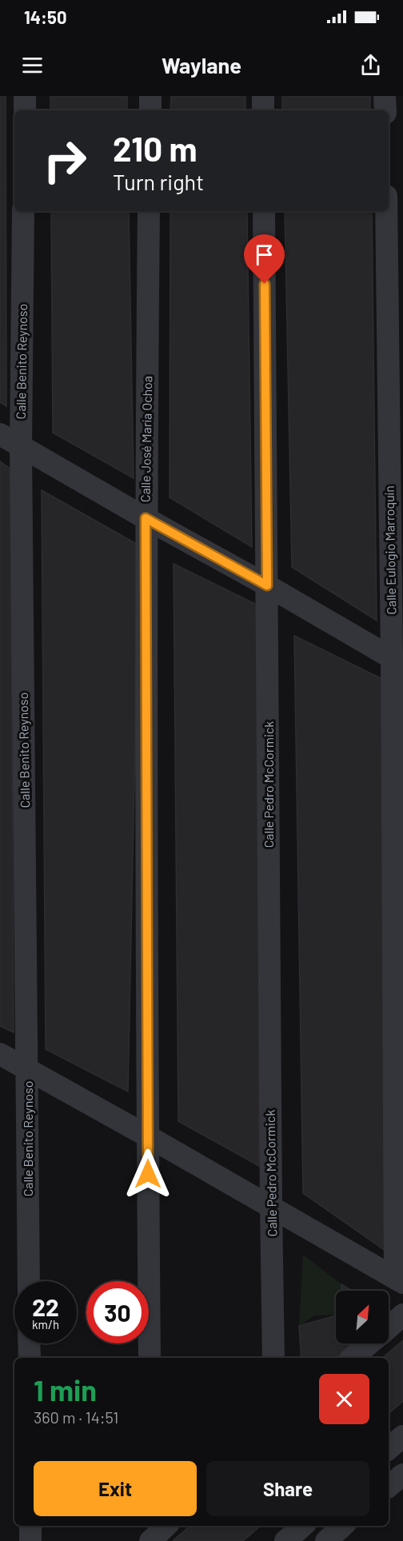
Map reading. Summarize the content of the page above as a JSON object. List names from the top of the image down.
{
  "streets": {
    "street": [
      "Calle Benito Reynoso",
      "Calle José María Ochoa",
      "Calle Eulogio Marroquín",
      "Calle Pedro McCormick"
    ]
  },
  "north": "top right",
  "page": {
    "status": "14:50",
    "header": "Waylane",
    "turn": ["210 m", "Turn right"],
    "speed": "22 km/h",
    "limit": "30",
    "heading": ["1 min", "360 m · 14:51"],
    "buttons": ["Exit", "Share"]
  }
}
